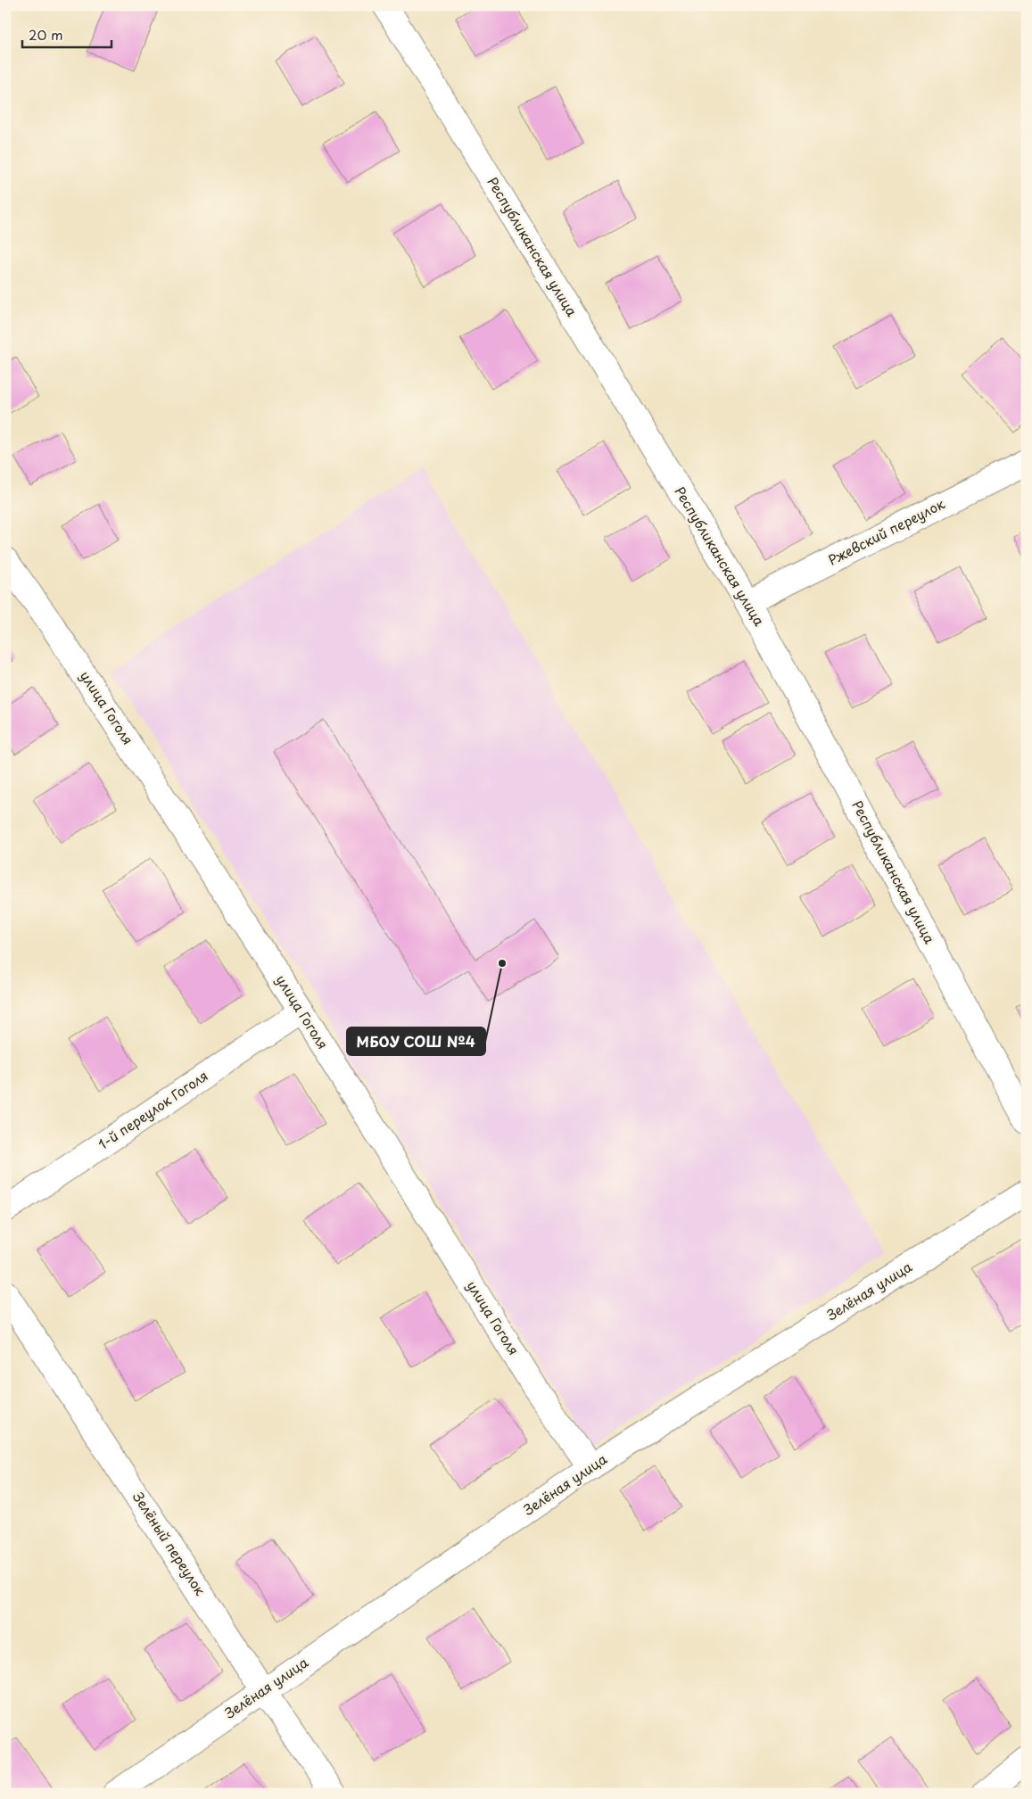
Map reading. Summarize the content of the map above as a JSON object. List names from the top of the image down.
{
  "streets": {
    "street": [
      "Республиканская улица",
      "Ржевский переулок",
      "улица Гоголя",
      "1-й переулок Гоголя",
      "Зелёная улица",
      "Зелёный переулок"
    ]
  },
  "crossings": [
    ["Республиканская улица", "Ржевский переулок"],
    ["улица Гоголя", "1-й переулок Гоголя"],
    ["улица Гоголя", "Зелёная улица"],
    ["Зелёная улица", "Зелёный переулок"]
  ],
  "places": ["МБОУ СОШ №4"],
  "scale_bar": "20 m"
}
